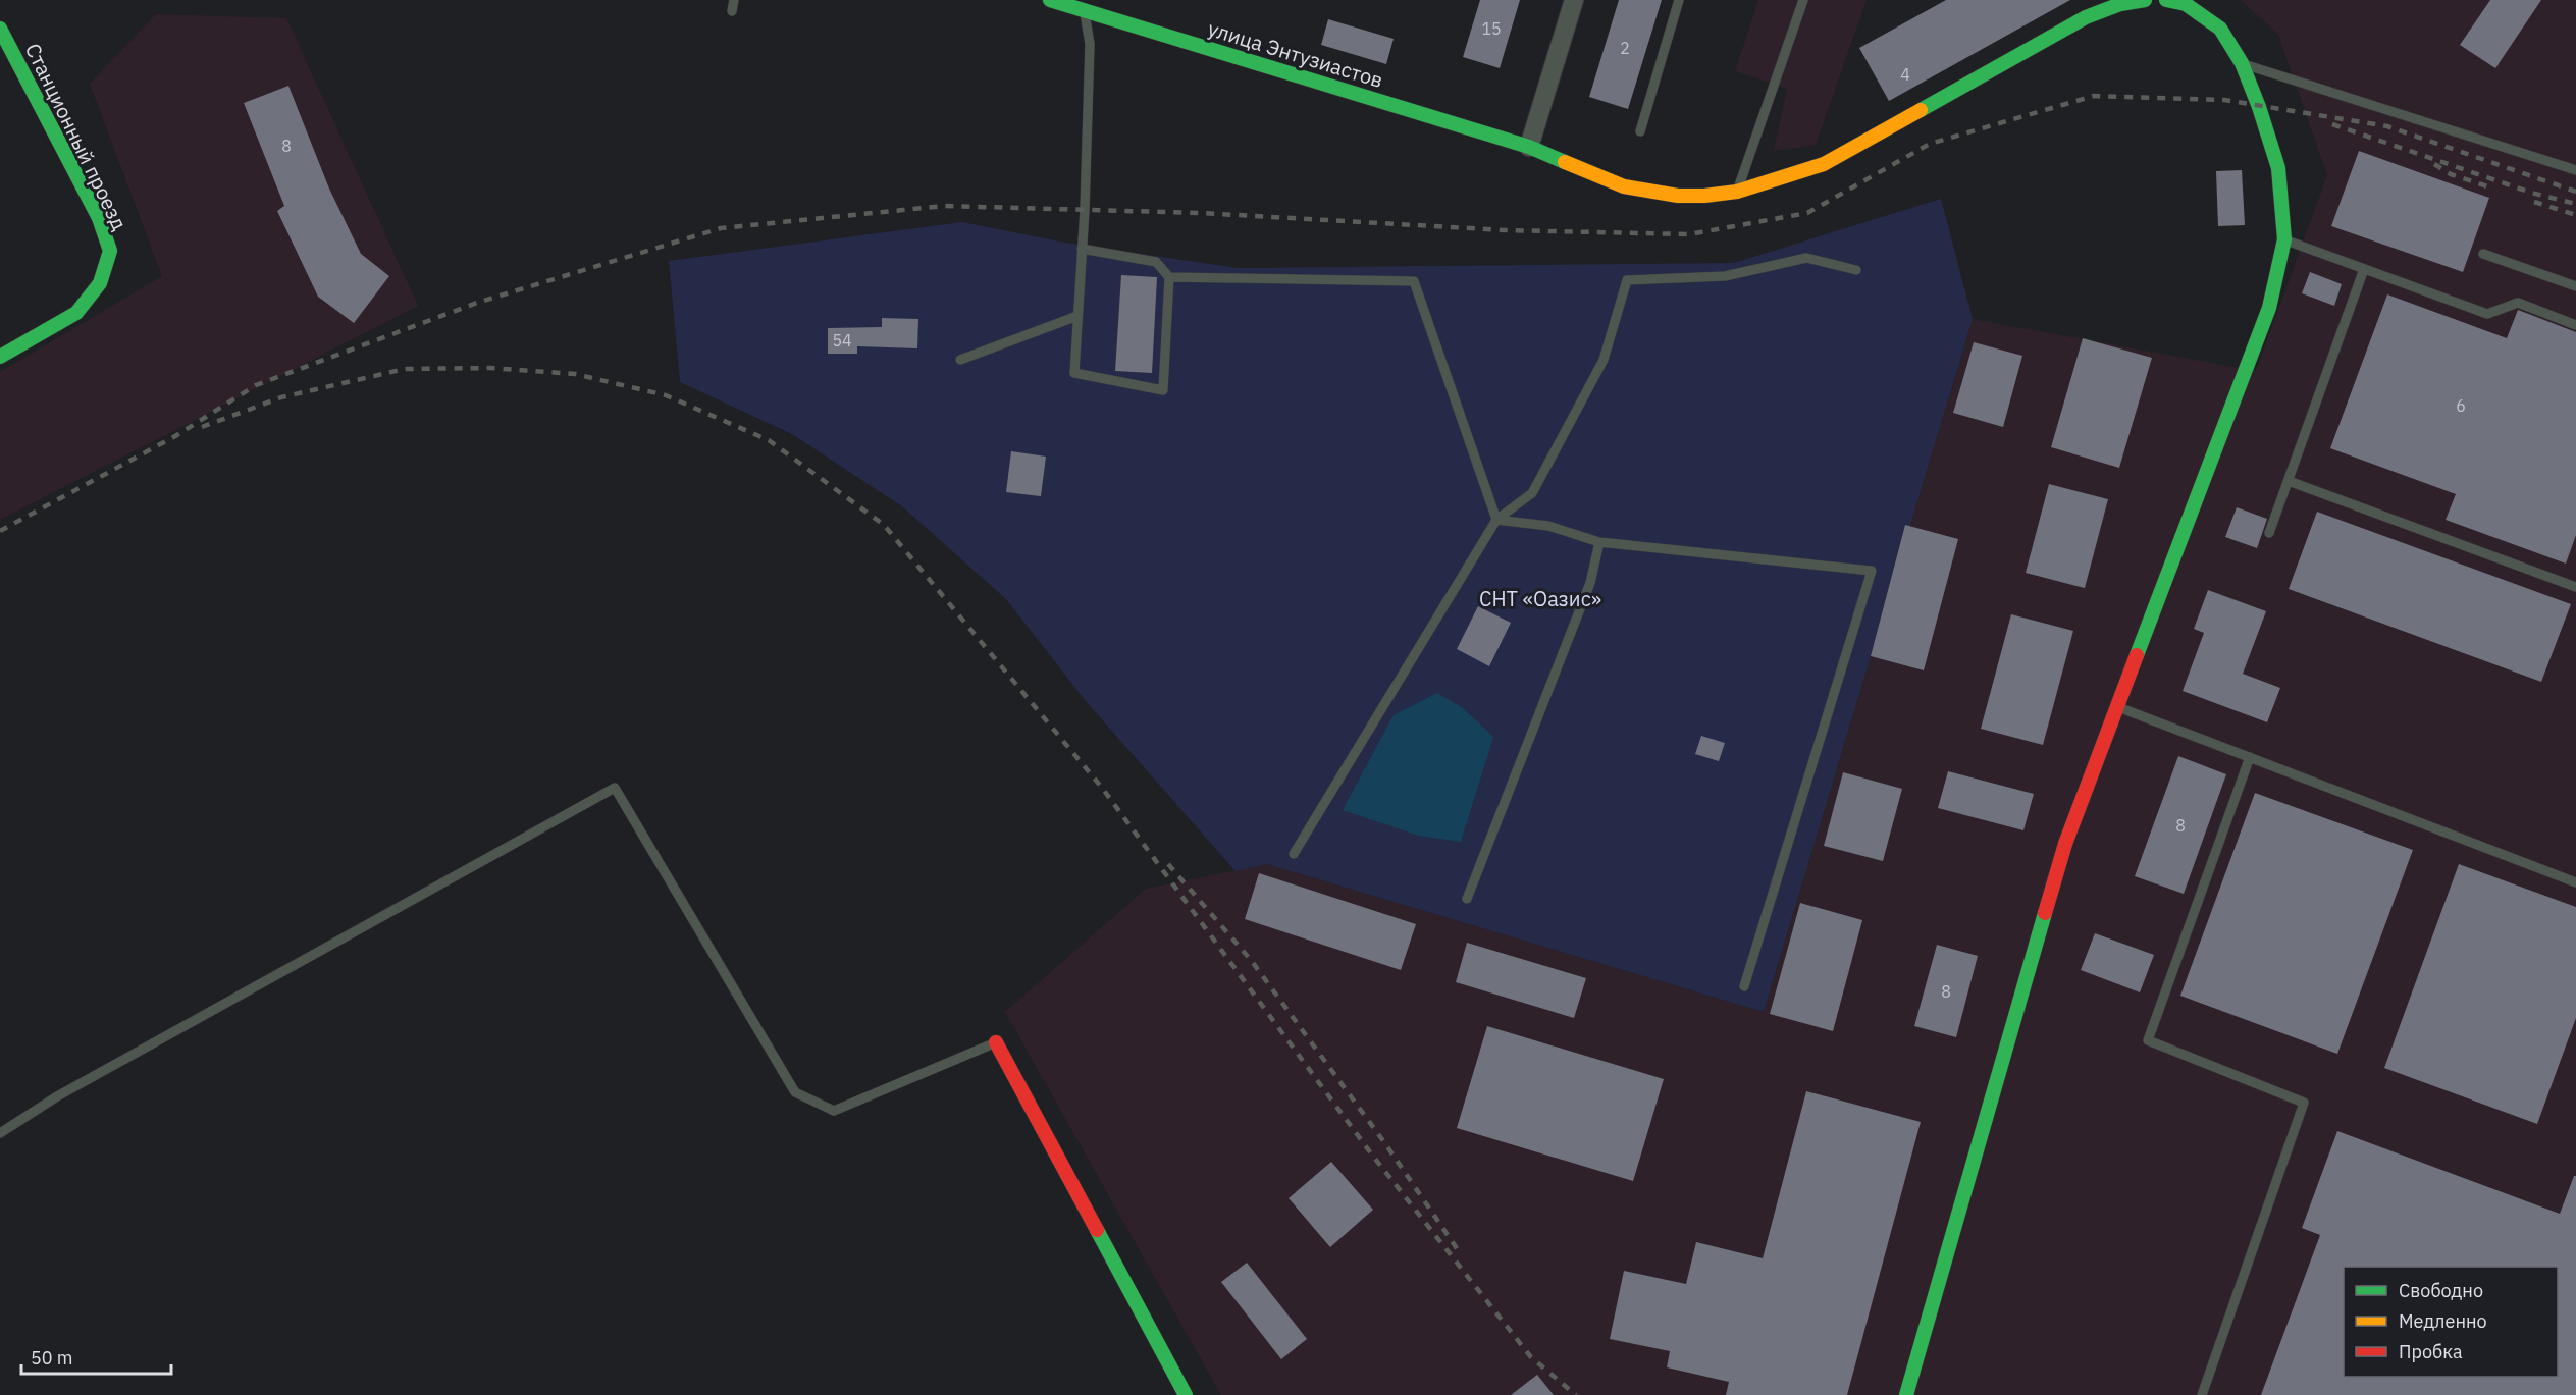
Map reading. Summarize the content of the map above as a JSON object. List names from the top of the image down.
{
  "streets": {
    "street": ["улица Энтузиастов", "Станционный проезд"]
  },
  "parks": ["СНТ «Оазис»"],
  "house_numbers": [
    "15",
    "2",
    "4",
    "8",
    "54",
    "6",
    "8",
    "8"
  ],
  "legend": ["Свободно", "Медленно", "Пробка"],
  "scale_bar": "50 m"
}
